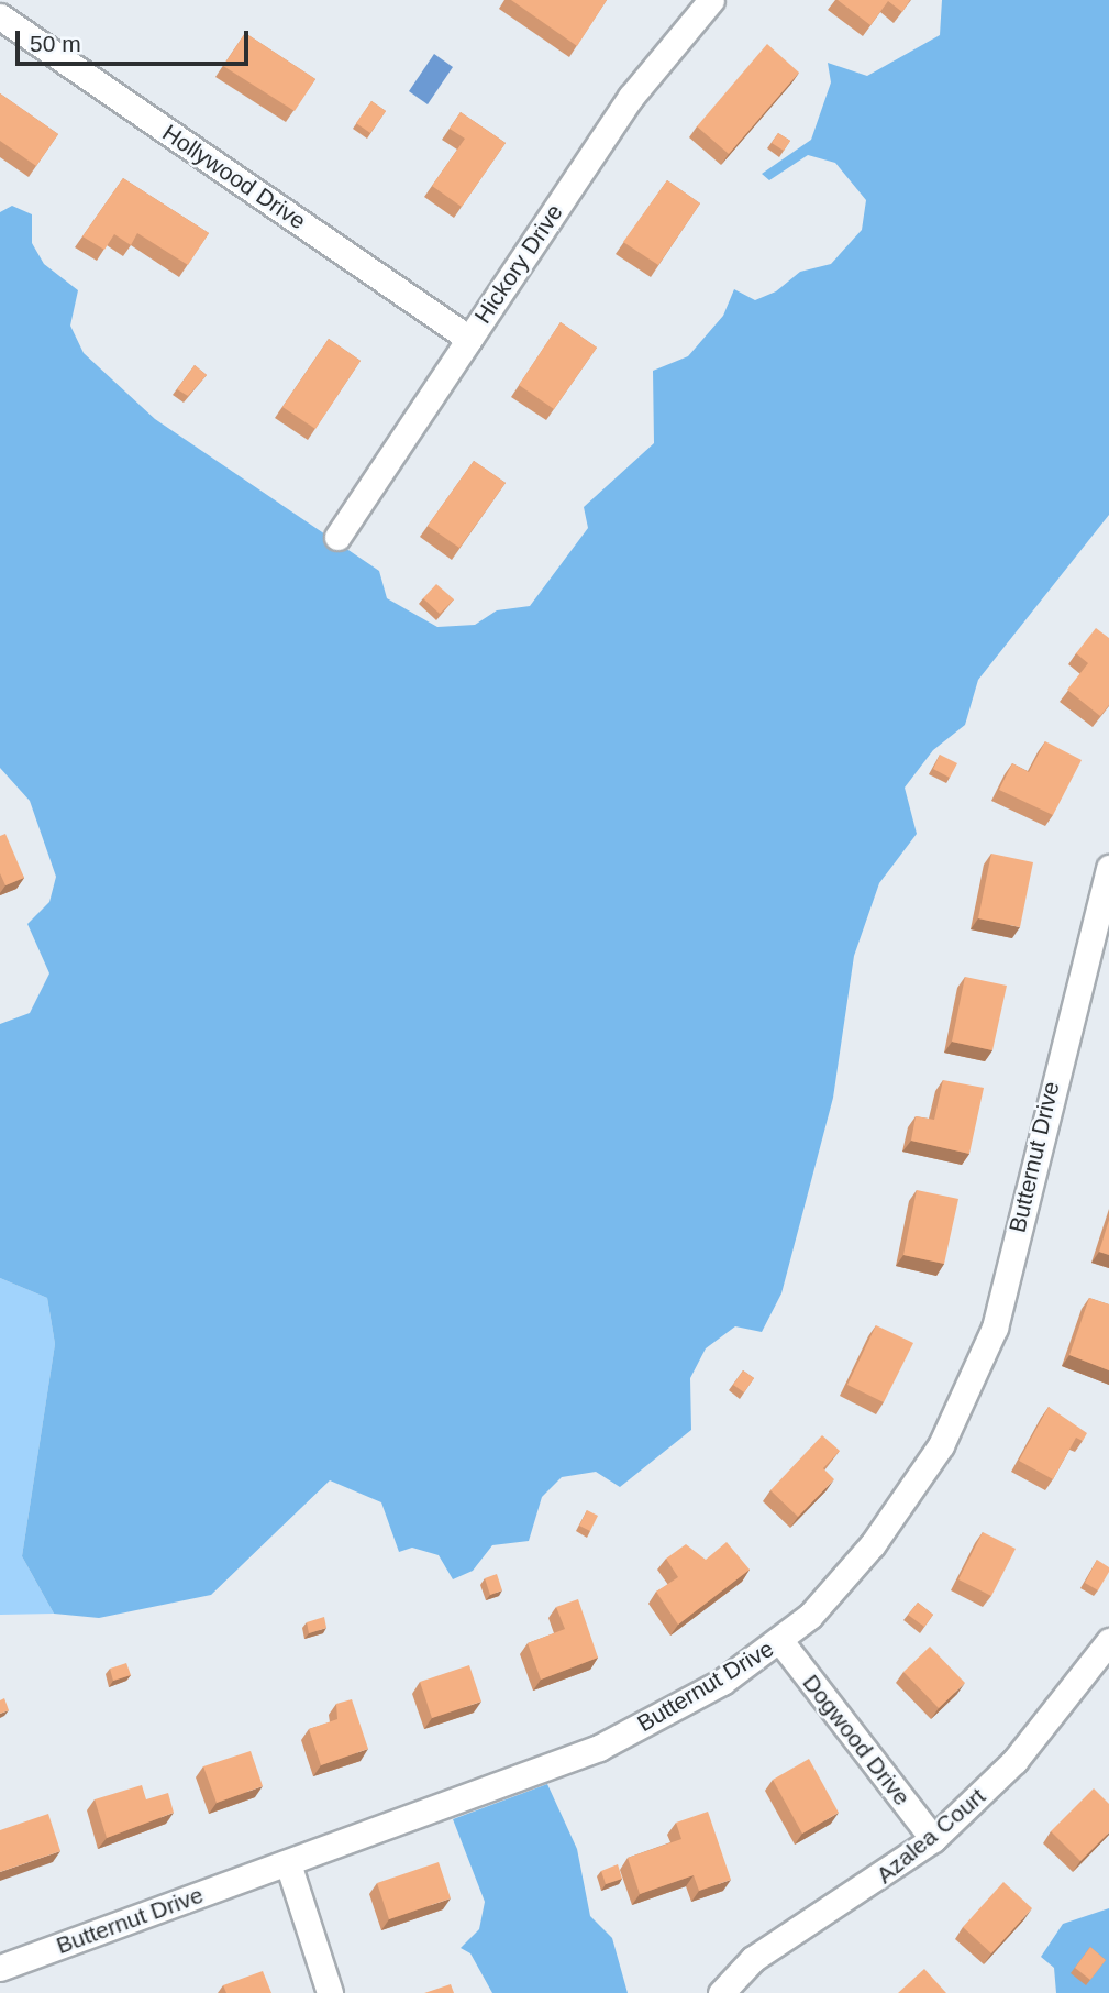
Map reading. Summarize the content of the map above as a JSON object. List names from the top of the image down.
{
  "streets": {
    "street": [
      "Hollywood Drive",
      "Hickory Drive",
      "Butternut Drive",
      "Dogwood Drive",
      "Azalea Court"
    ]
  },
  "crossings": [
    ["Hollywood Drive", "Hickory Drive"],
    ["Butternut Drive", "Dogwood Drive"],
    ["Dogwood Drive", "Azalea Court"]
  ],
  "scale_bar": "50 m"
}
